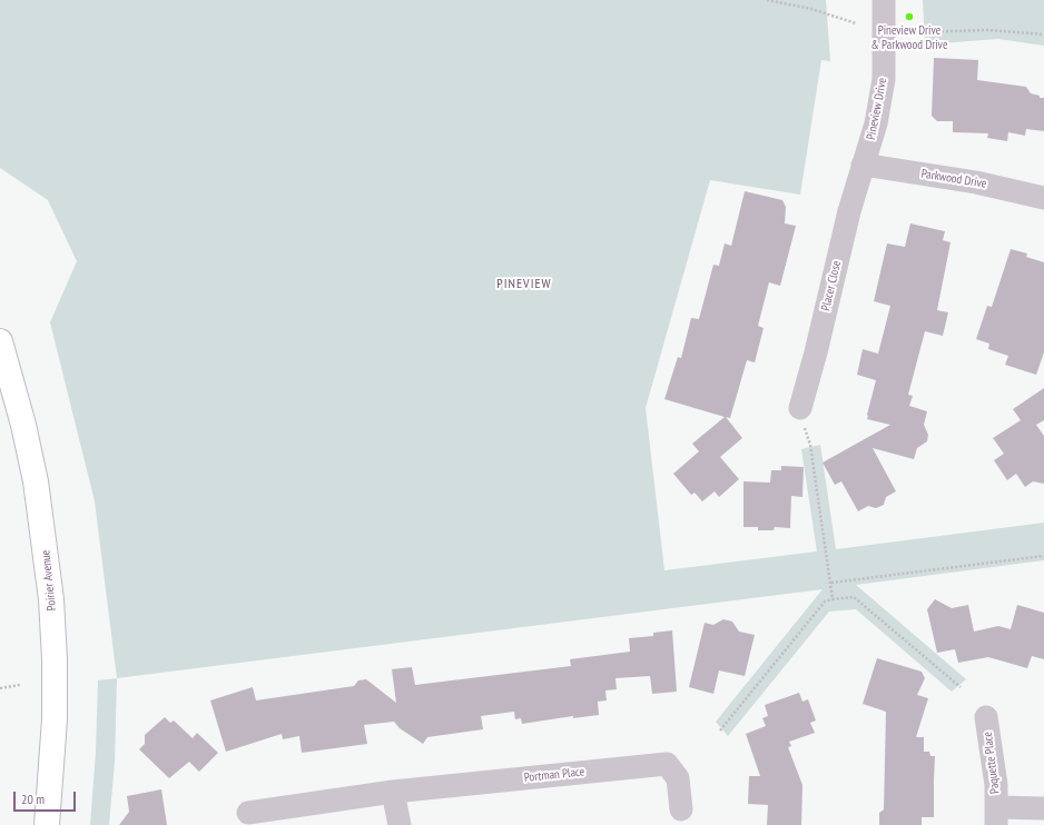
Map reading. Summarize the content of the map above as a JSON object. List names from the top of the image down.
{
  "streets": {
    "main road": ["Poirier Avenue"],
    "street": [
      "Pineview Drive",
      "Parkwood Drive",
      "Placer Close",
      "Paquette Place",
      "Portman Place"
    ]
  },
  "crossings": [
    ["Pineview Drive", "Parkwood Drive"],
    ["Pineview Drive", "Placer Close"],
    ["Parkwood Drive", "Placer Close"]
  ],
  "districts": ["PINEVIEW"],
  "places": ["Pineview Drive & Parkwood Drive"],
  "scale_bar": "20 m"
}
